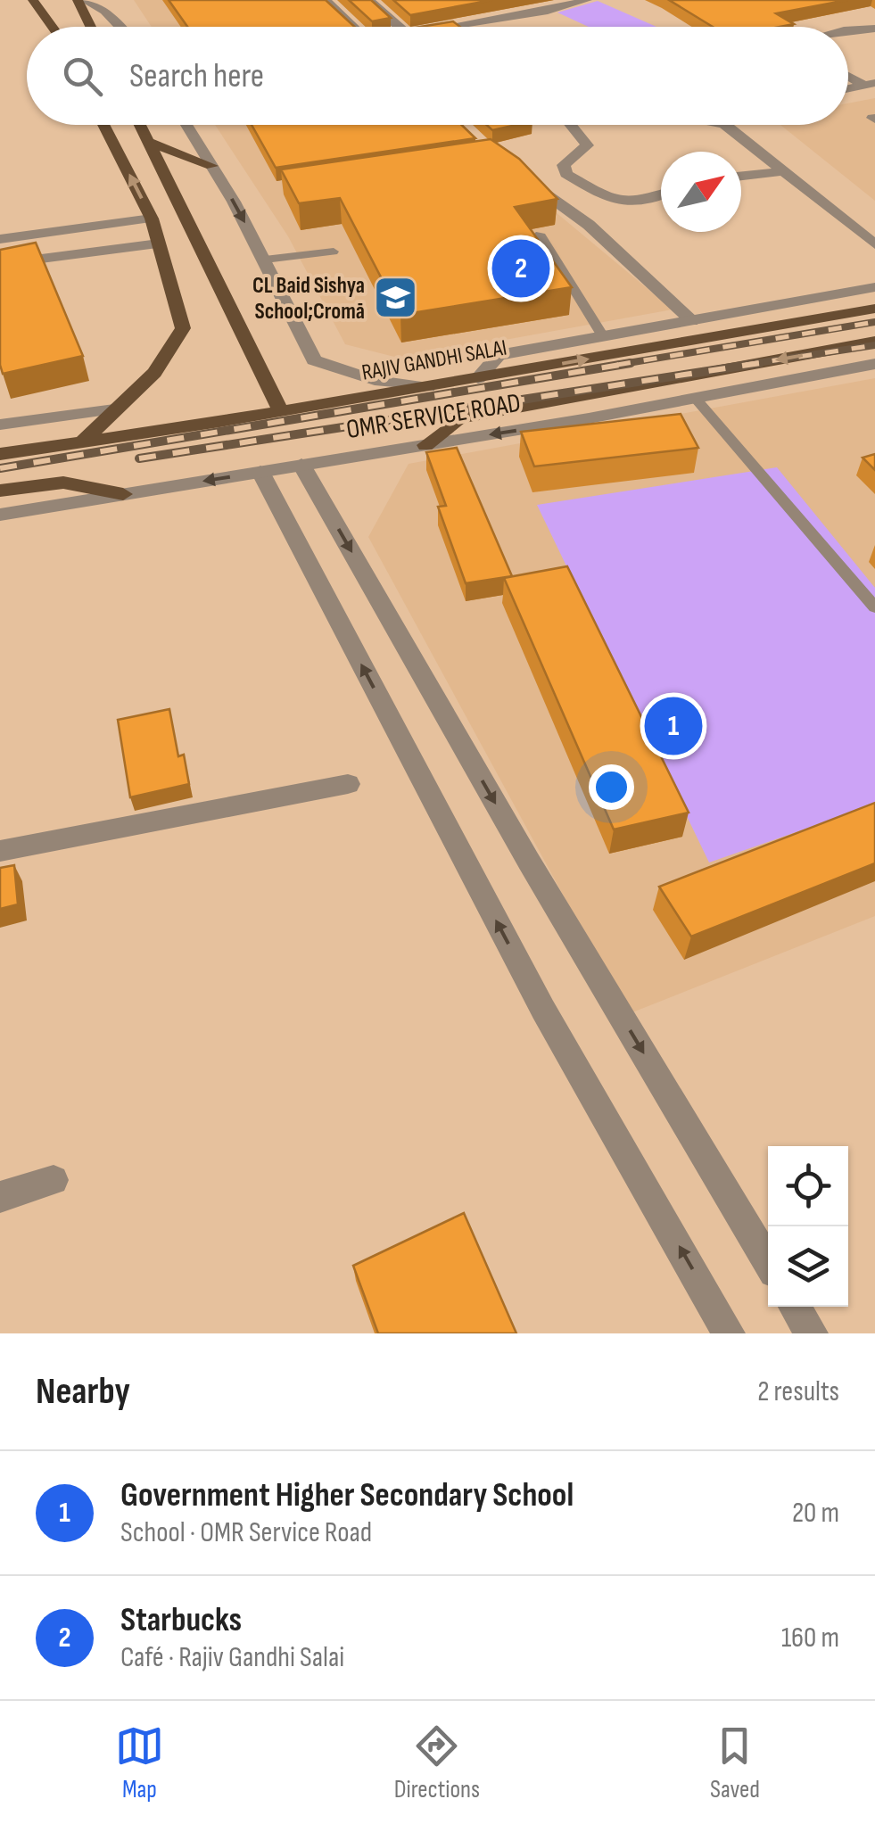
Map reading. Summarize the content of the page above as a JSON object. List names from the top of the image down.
{
  "streets": {
    "main road": ["RAJIV GANDHI SALAI"],
    "street": ["OMR SERVICE ROAD"]
  },
  "places": {
    "school or university": ["CL Baid Sishya School;Cromā"]
  },
  "north": "top right",
  "page": {
    "search": "Search here",
    "pins": ["2", "1"],
    "heading": ["Nearby", "2 results"],
    "list": [
      {
        "mark": "1",
        "name": "Government Higher Secondary School",
        "note": "School · OMR Service Road",
        "value": "20 m"
      },
      {
        "mark": "2",
        "name": "Starbucks",
        "note": "Café · Rajiv Gandhi Salai",
        "value": "160 m"
      }
    ],
    "nav": ["Map", "Directions", "Saved"]
  }
}
